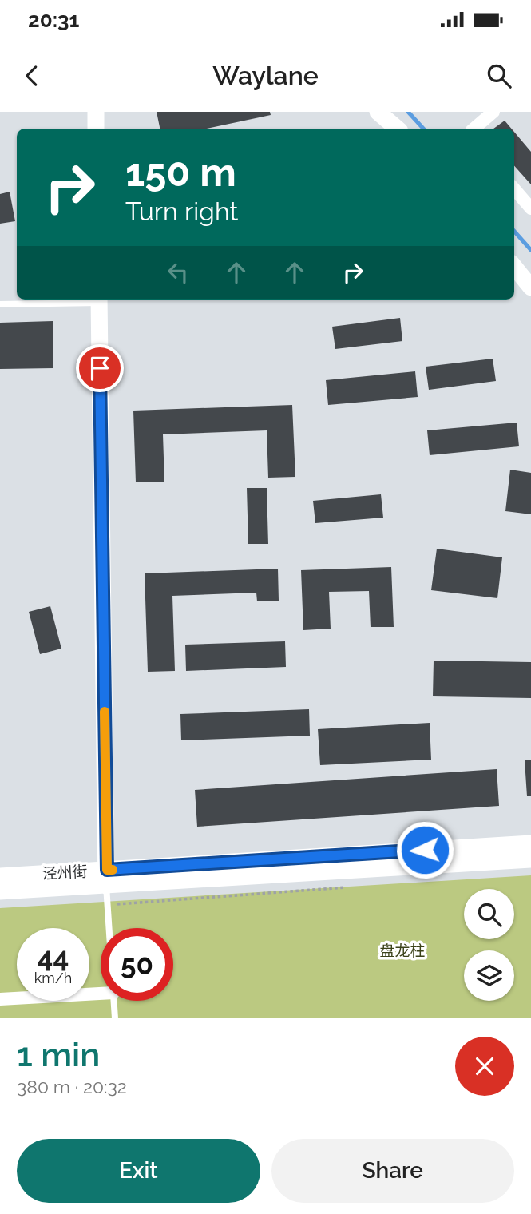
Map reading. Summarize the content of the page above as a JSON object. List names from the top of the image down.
{
  "streets": {
    "main road": ["泾州街"]
  },
  "parks": ["盘龙柱"],
  "page": {
    "status": "20:31",
    "header": "Waylane",
    "turn": ["150 m", "Turn right"],
    "speed": "44 km/h",
    "limit": "50",
    "heading": ["1 min", "380 m · 20:32"],
    "buttons": ["Exit", "Share"]
  }
}
